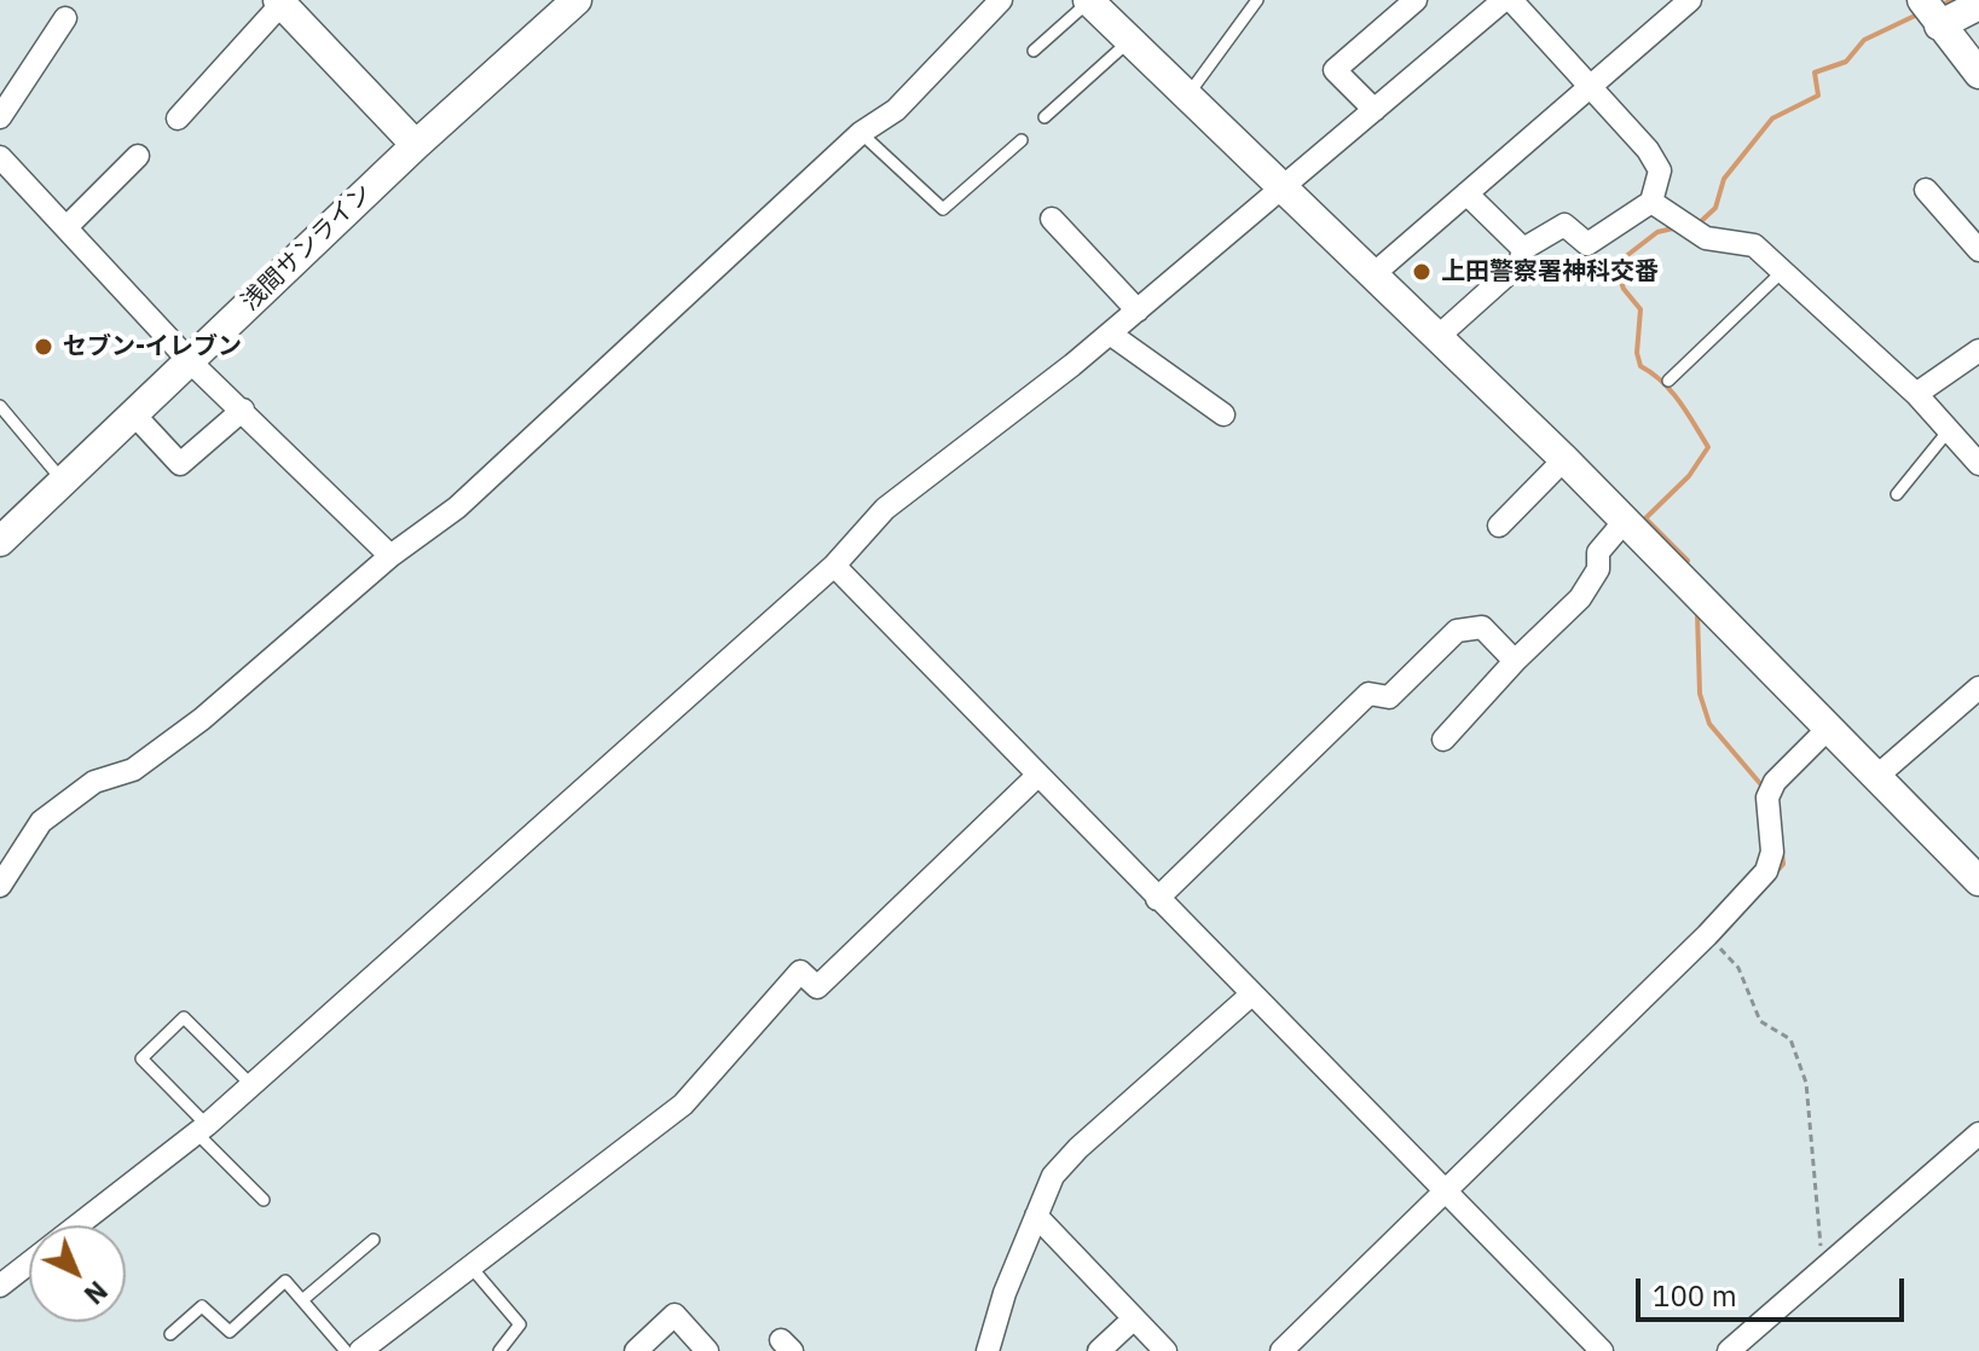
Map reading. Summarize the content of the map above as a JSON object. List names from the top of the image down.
{
  "streets": {
    "street": ["浅間サンライン"]
  },
  "places": ["上田警察署神科交番", "セブン-イレブン"],
  "scale_bar": "100 m",
  "north": "bottom right"
}
